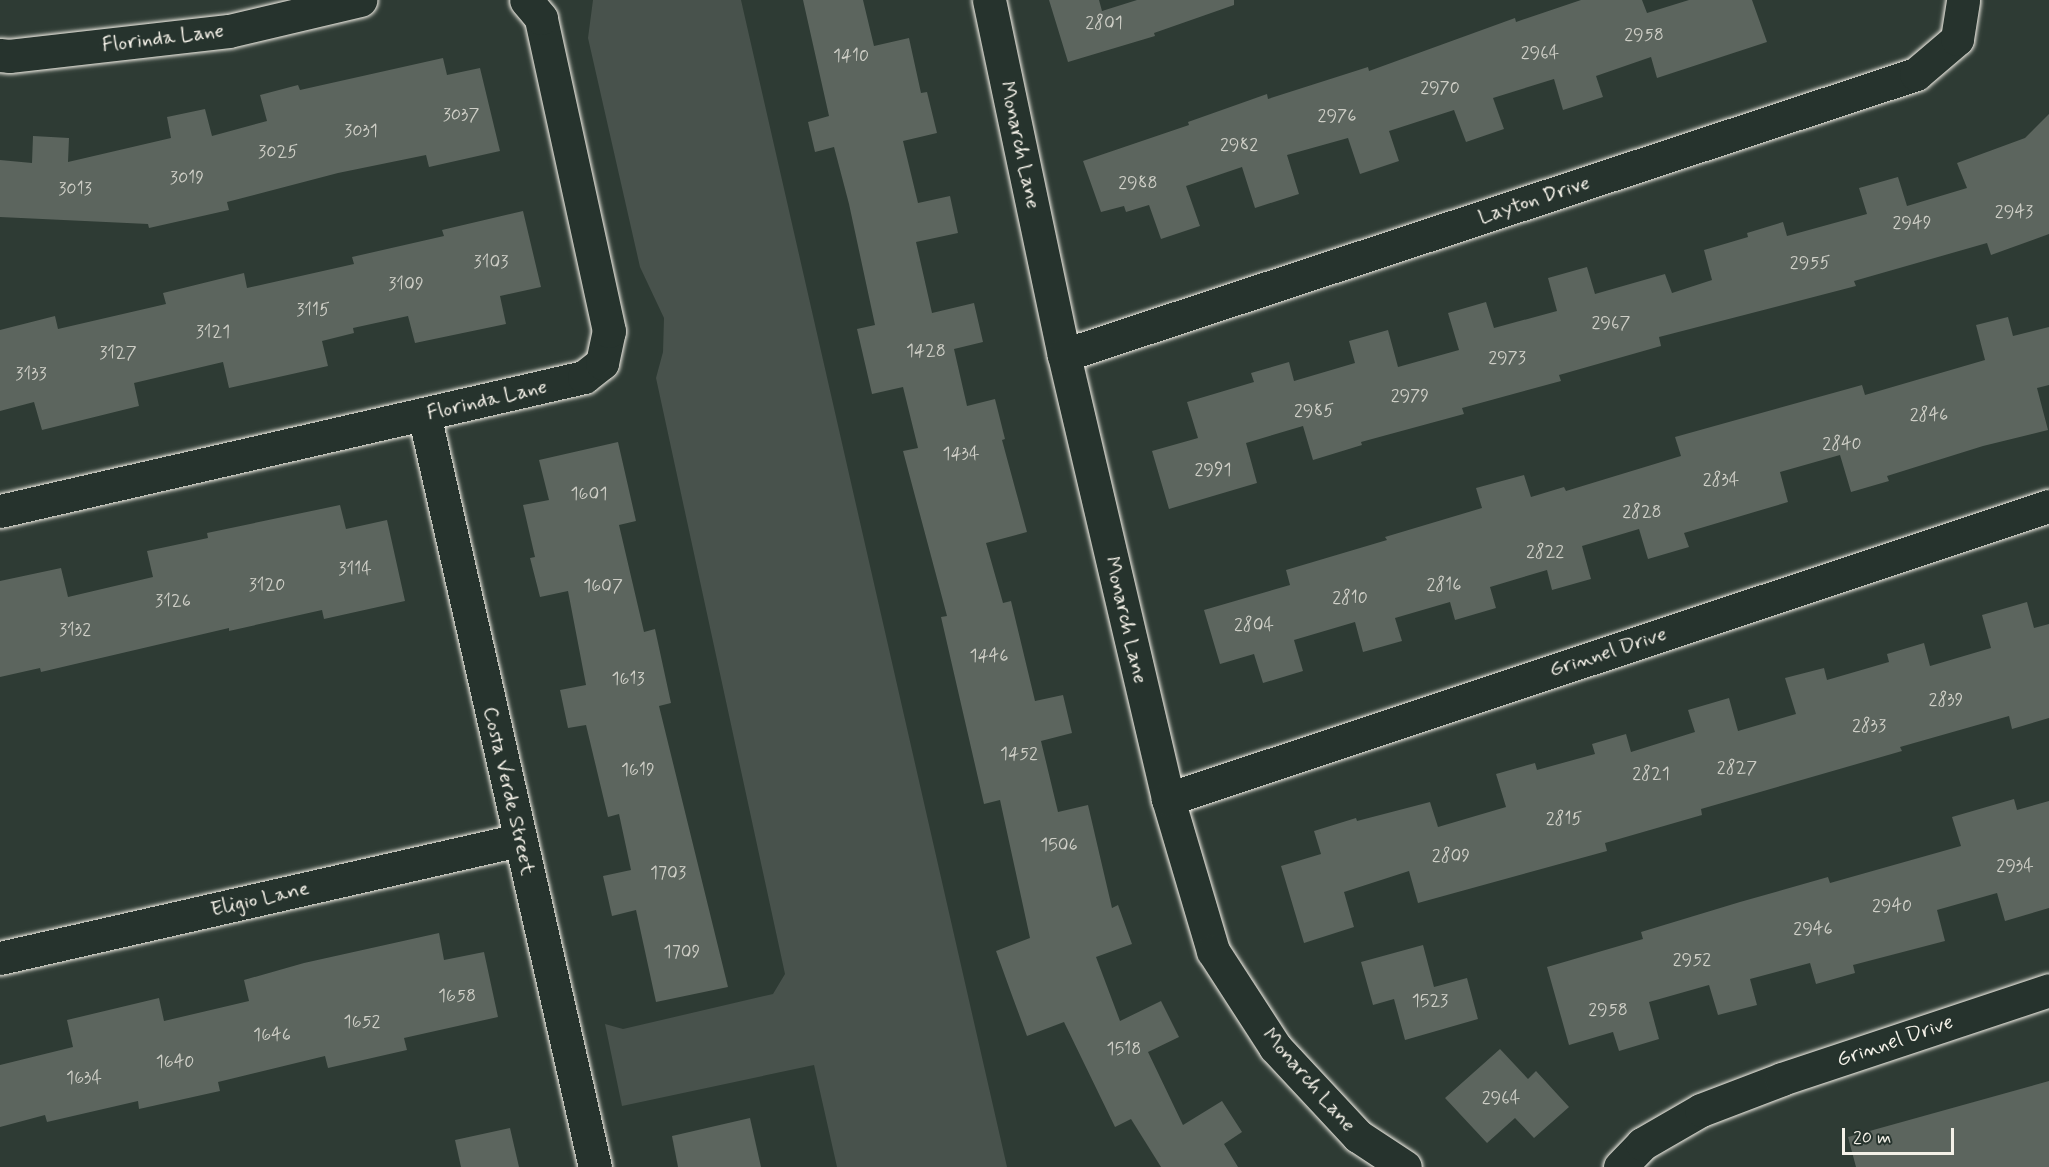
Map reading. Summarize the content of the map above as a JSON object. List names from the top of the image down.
{
  "streets": {
    "street": [
      "Florinda Lane",
      "Monarch Lane",
      "Layton Drive",
      "Grinnel Drive",
      "Costa Verde Street",
      "Eligio Lane"
    ]
  },
  "crossings": [
    ["Florinda Lane", "Costa Verde Street"],
    ["Monarch Lane", "Layton Drive"],
    ["Monarch Lane", "Grinnel Drive"],
    ["Costa Verde Street", "Eligio Lane"]
  ],
  "house_numbers": [
    "2801",
    "2958",
    "2964",
    "1410",
    "2970",
    "3037",
    "2976",
    "3031",
    "2982",
    "3025",
    "3019",
    "2988",
    "3013",
    "2943",
    "2949",
    "3103",
    "2955",
    "3109",
    "3115",
    "2967",
    "3121",
    "1428",
    "3127",
    "2973",
    "3133",
    "2979",
    "2985",
    "2846",
    "2840",
    "1434",
    "2991",
    "2834",
    "1601",
    "2828",
    "2822",
    "3114",
    "3120",
    "2816",
    "1607",
    "2810",
    "3126",
    "2804",
    "3132",
    "1446",
    "1613",
    "2839",
    "2833",
    "1452",
    "2827",
    "1619",
    "2821",
    "2815",
    "1506",
    "2809",
    "2934",
    "1703",
    "2940",
    "2946",
    "1709",
    "2952",
    "1658",
    "1523",
    "2958",
    "1652",
    "1646",
    "1518",
    "1640",
    "1634",
    "2964"
  ],
  "scale_bar": "20 m"
}
